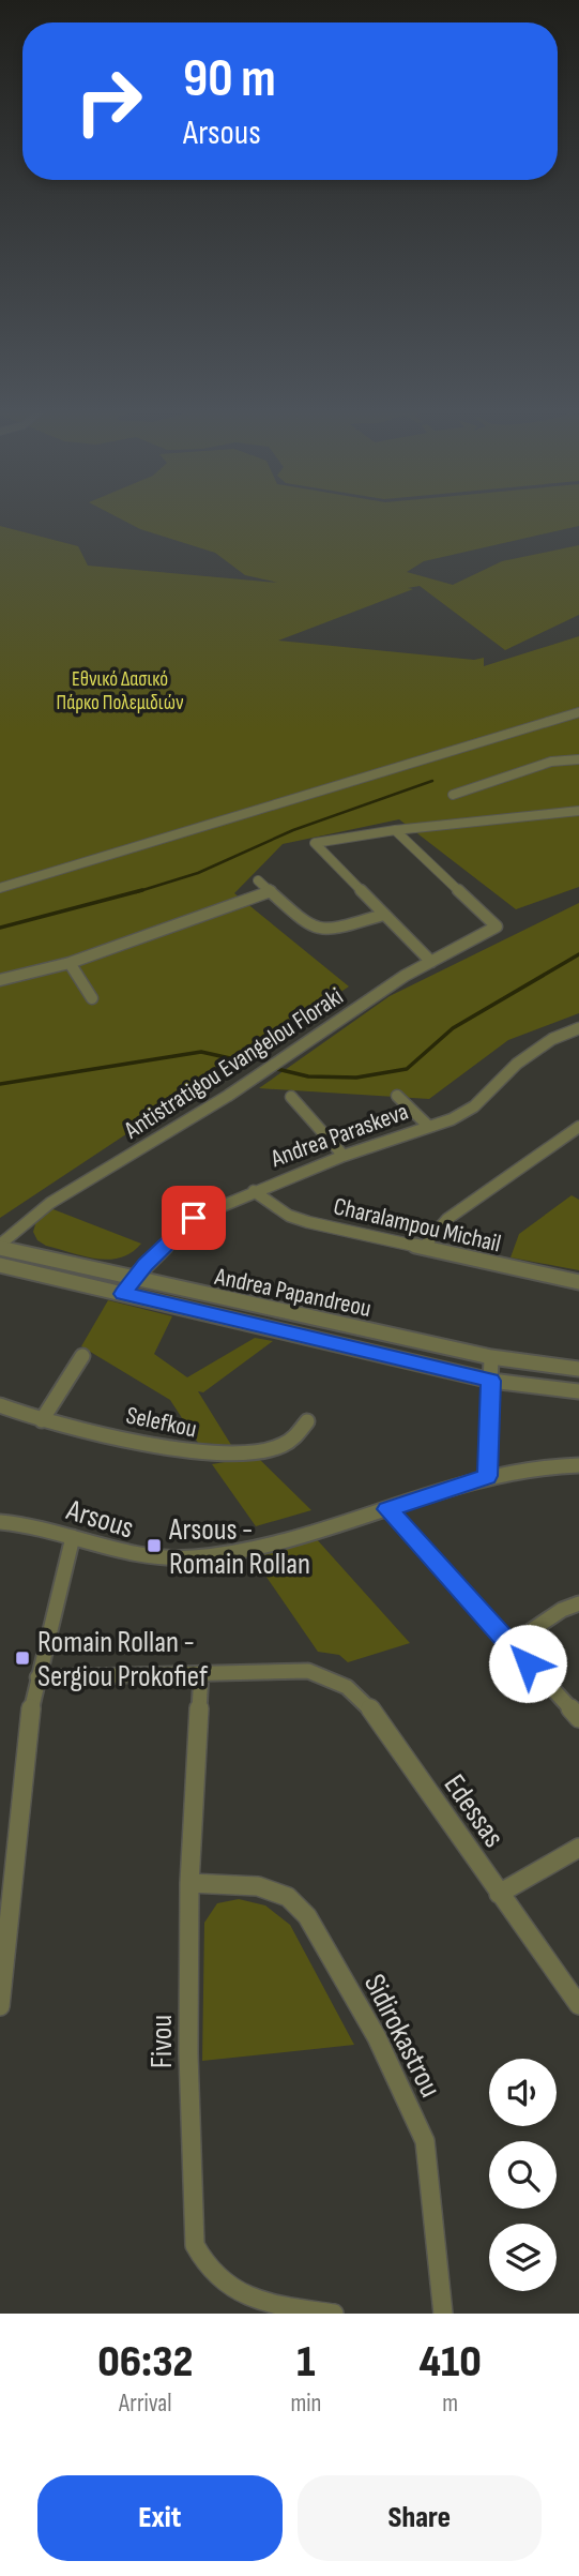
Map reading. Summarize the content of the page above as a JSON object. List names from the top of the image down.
{
  "streets": {
    "street": [
      "Antistratigou Evangelou Floraki",
      "Andrea Paraskeva",
      "Charalampou Michail",
      "Andrea Papandreou",
      "Selefkou",
      "Arsous",
      "Edessas",
      "Sidirokastrou",
      "Fivou"
    ]
  },
  "crossings": [
    ["Antistratigou Evangelou Floraki", "Andrea Papandreou"],
    ["Andrea Paraskeva", "Charalampou Michail"],
    ["Andrea Paraskeva", "Andrea Papandreou"],
    ["Edessas", "Fivou"],
    ["Sidirokastrou", "Fivou"]
  ],
  "parks": ["Εθνικό Δασικό Πάρκο Πολεμιδιών"],
  "places": {
    "transit": ["Arsous - Romain Rollan", "Romain Rollan - Sergiou Prokofief"]
  },
  "page": {
    "turn": ["90 m", "Arsous"],
    "eta": [
      "06:32",
      "Arrival",
      "1",
      "min",
      "410",
      "m"
    ],
    "buttons": ["Exit", "Share"]
  }
}
